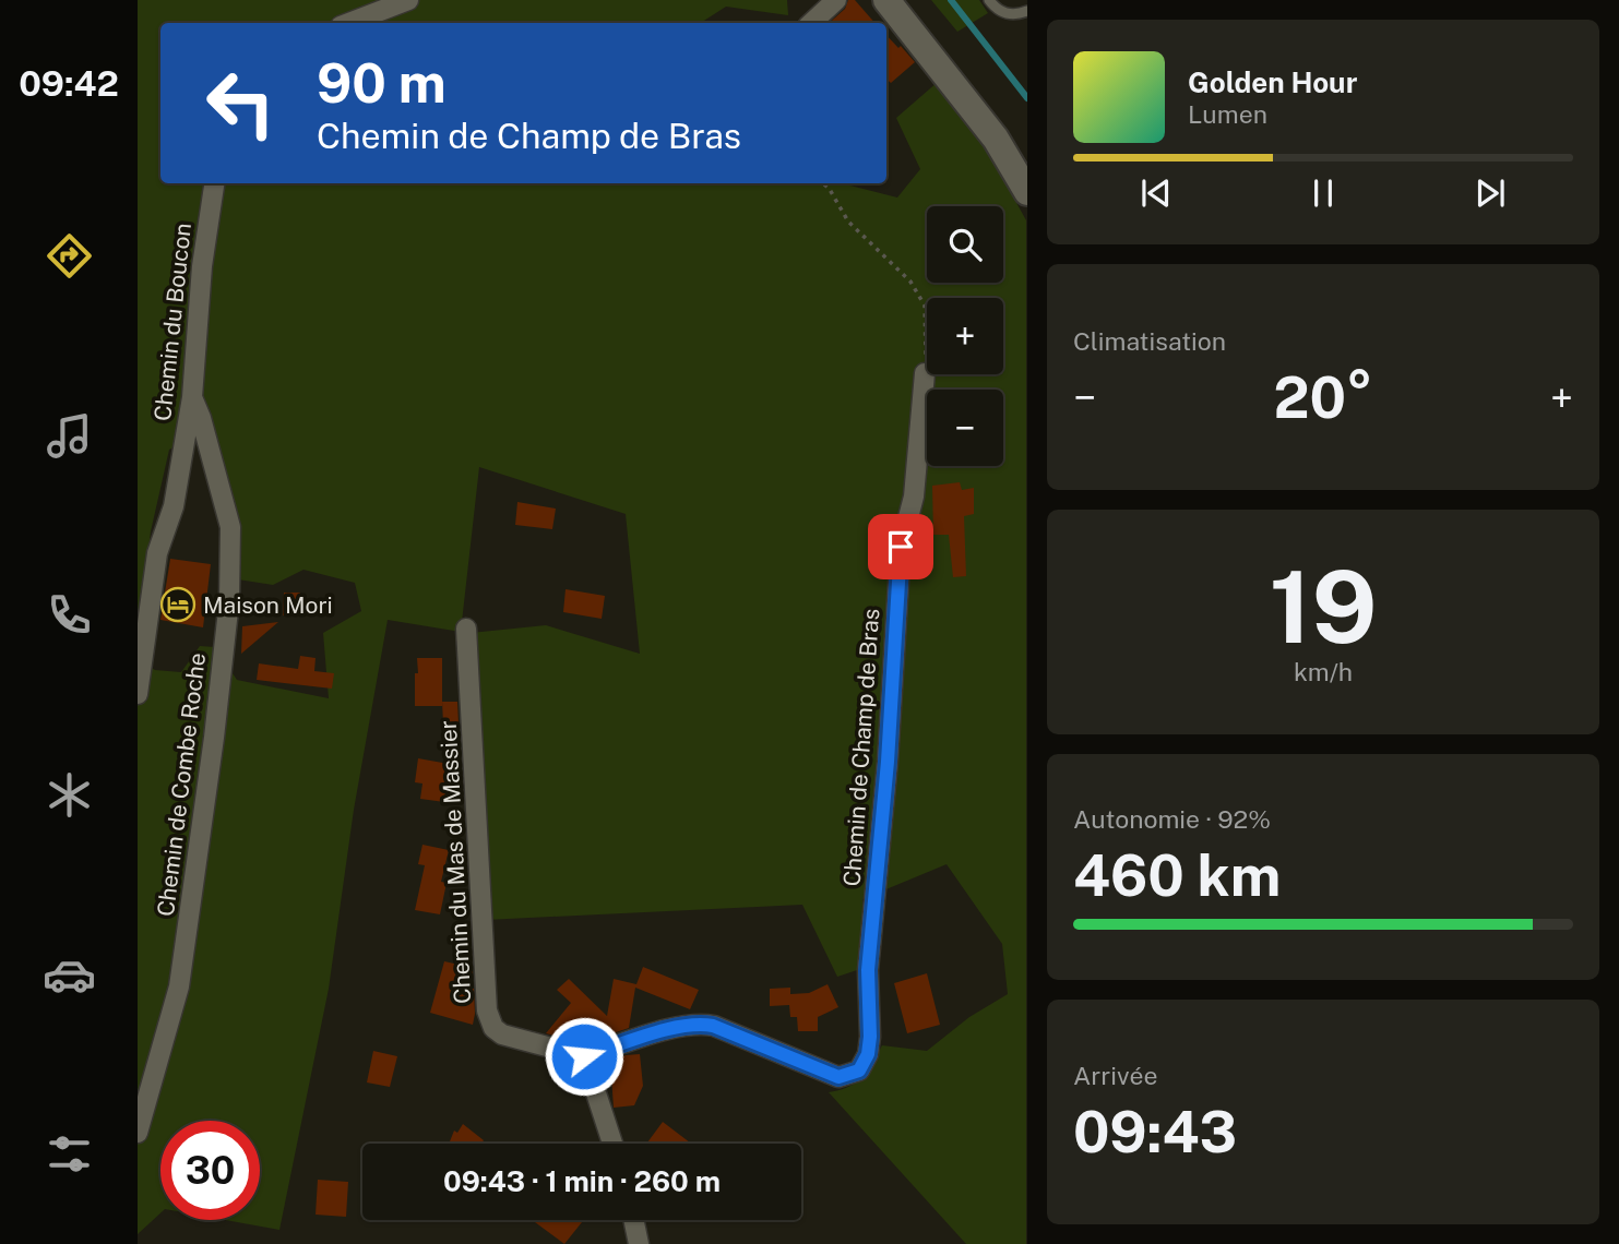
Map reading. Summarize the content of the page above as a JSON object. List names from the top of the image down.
{
  "streets": {
    "street": [
      "Chemin du Boucon",
      "Chemin de Champ de Bras",
      "Chemin de Combe Roche",
      "Chemin du Mas de Massier"
    ]
  },
  "crossings": [
    ["Chemin du Boucon", "Chemin de Combe Roche"],
    ["Chemin de Champ de Bras", "Chemin du Mas de Massier"]
  ],
  "places": {
    "hotel": ["Maison Mori"]
  },
  "page": {
    "tabs": "09:42",
    "turn": ["90 m", "Chemin de Champ de Bras"],
    "song": ["Golden Hour", "Lumen"],
    "map_buttons": ["+", "−"],
    "tile": [
      "Climatisation",
      ["19", "km/h"],
      ["Autonomie · 92%", "460 km"],
      ["Arrivée", "09:43"]
    ],
    "heat": ["−", "20°", "+"],
    "limit": "30",
    "trip": "09:43 · 1 min · 260 m"
  }
}
